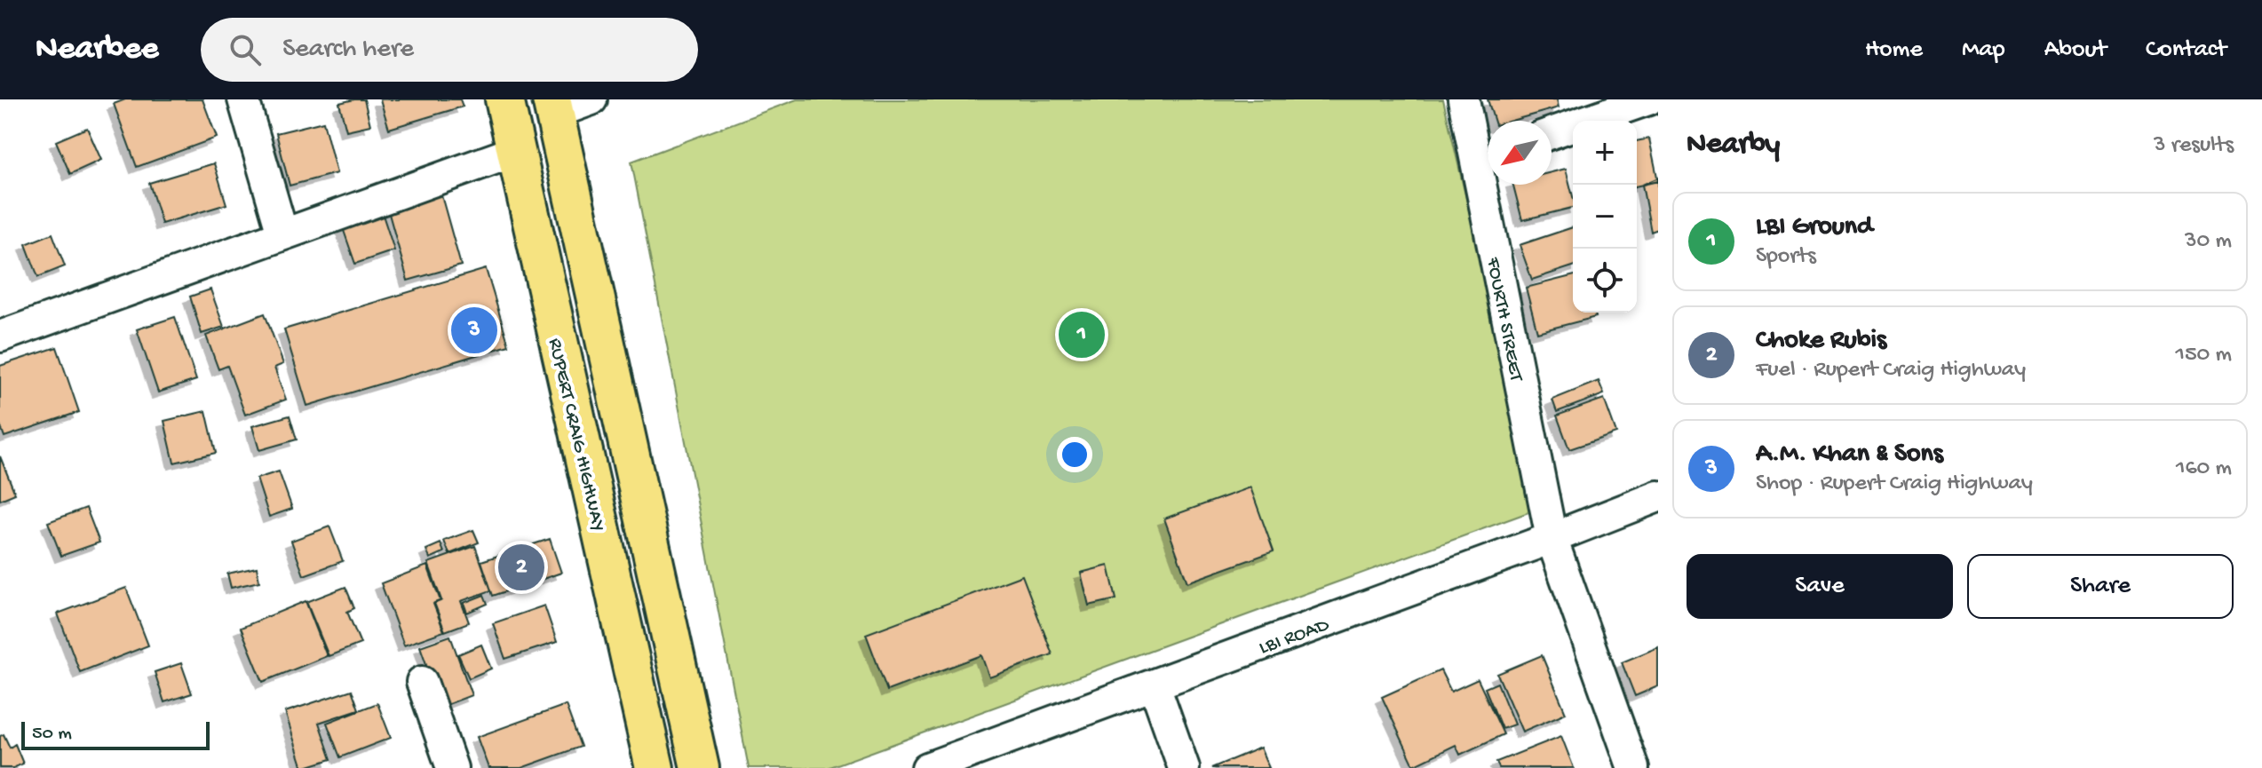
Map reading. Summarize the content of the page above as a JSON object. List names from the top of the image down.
{
  "streets": {
    "main road": ["RUPERT CRAIG HIGHWAY"],
    "street": ["FOURTH STREET", "LBI ROAD"]
  },
  "crossings": [
    ["FOURTH STREET", "LBI ROAD"]
  ],
  "scale_bar": "50 m",
  "north": "bottom left",
  "page": {
    "header": "Nearbee",
    "search": "Search here",
    "nav": [
      "Home",
      "Map",
      "About",
      "Contact"
    ],
    "heading": ["Nearby", "3 results"],
    "map_buttons": ["+", "−"],
    "list": [
      {
        "mark": "1",
        "name": "LBI Ground",
        "note": "Sports",
        "value": "30 m"
      },
      {
        "mark": "2",
        "name": "Choke Rubis",
        "note": "Fuel · Rupert Craig Highway",
        "value": "150 m"
      },
      {
        "mark": "3",
        "name": "A.M. Khan & Sons",
        "note": "Shop · Rupert Craig Highway",
        "value": "160 m"
      }
    ],
    "pins": ["3", "1", "2"],
    "buttons": ["Save", "Share"],
    "scale": "50 m"
  }
}
